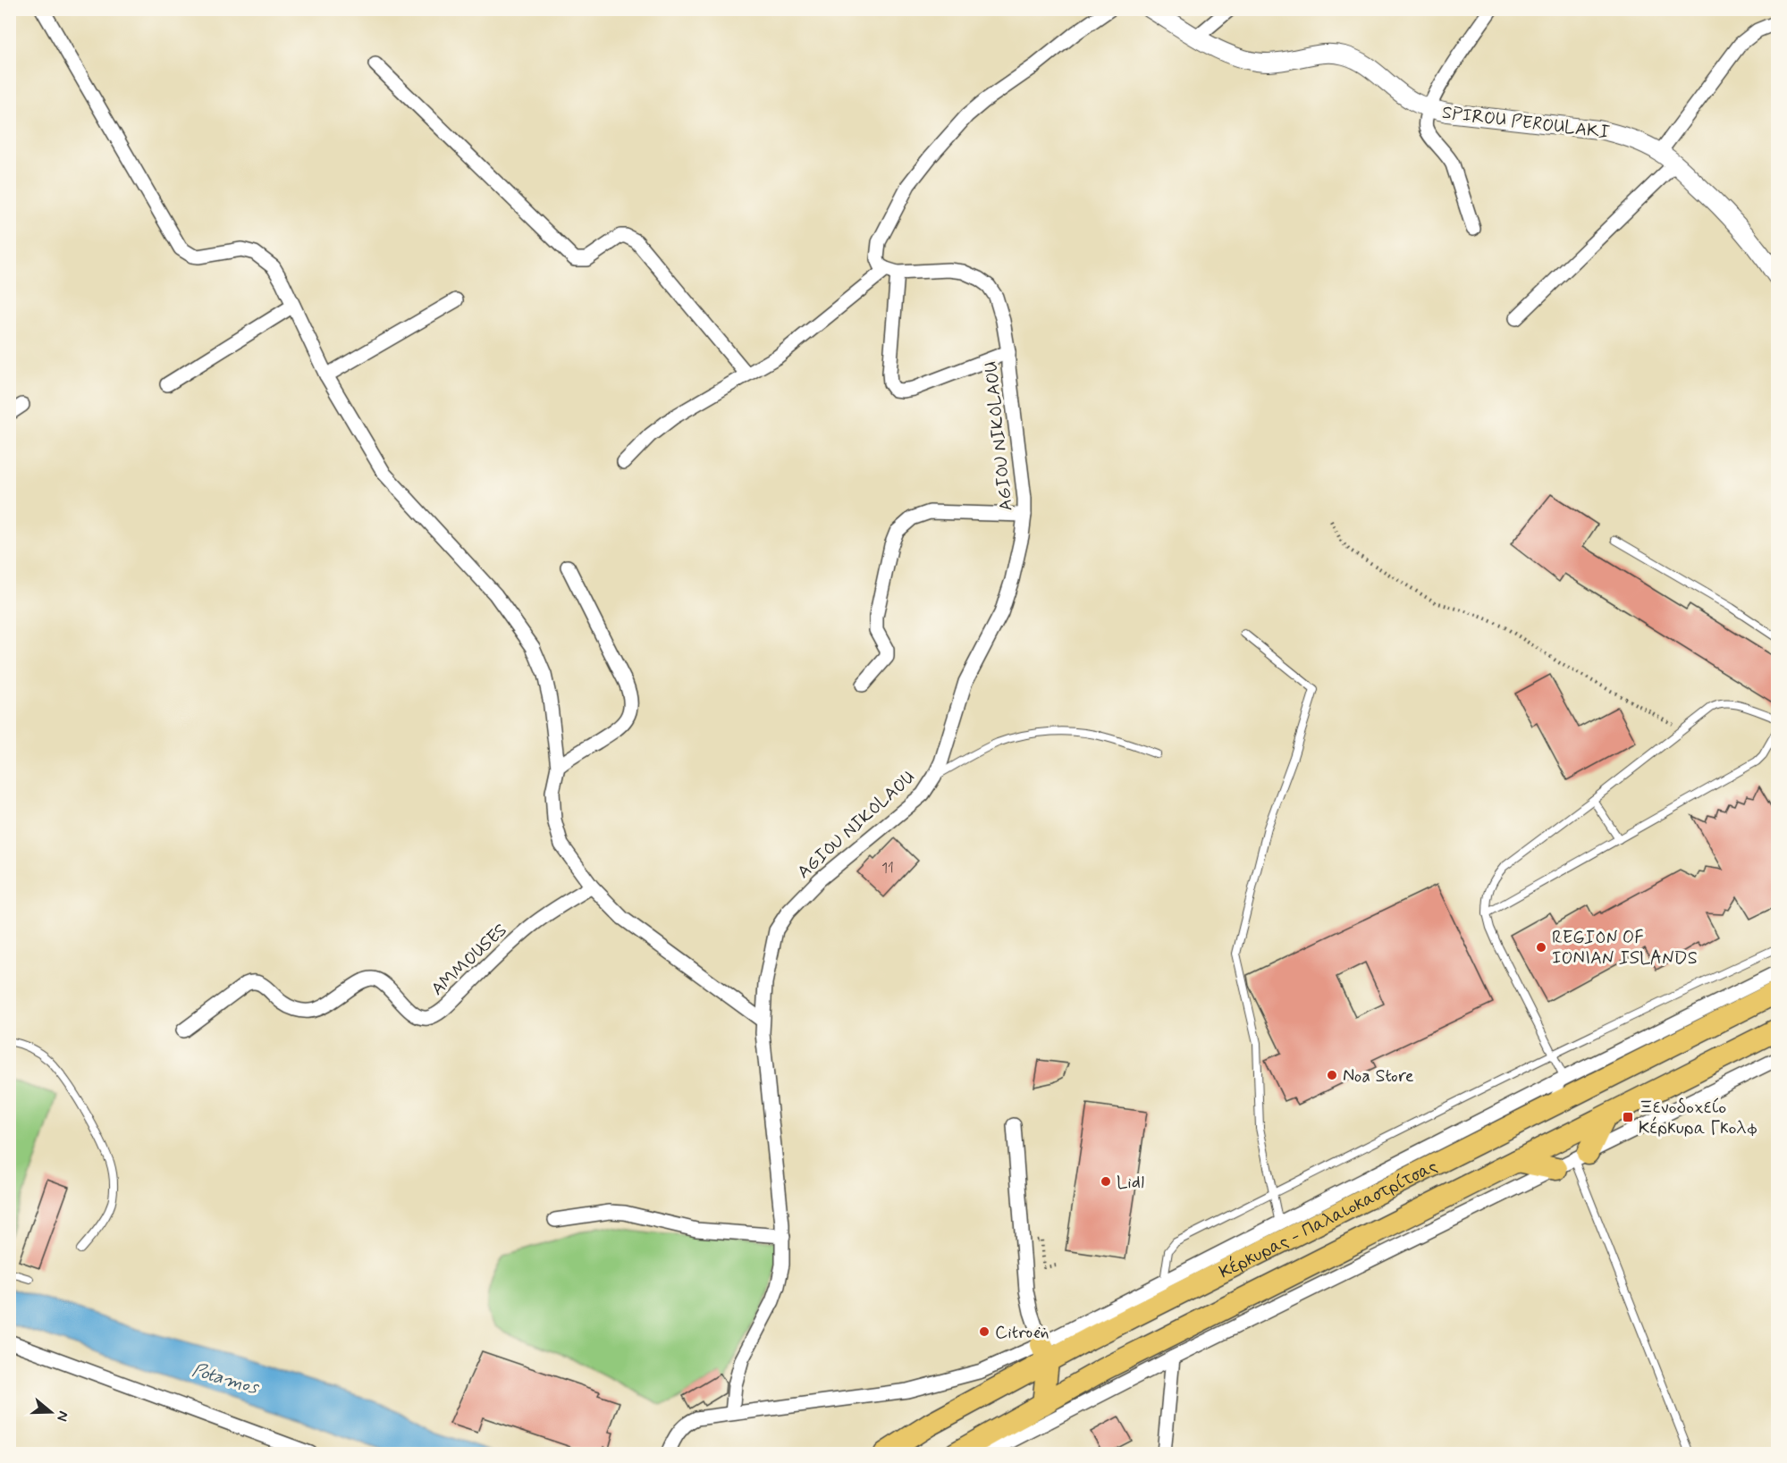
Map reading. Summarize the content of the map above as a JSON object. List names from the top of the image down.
{
  "streets": {
    "main road": ["Κέρκυρας - Παλαιοκαστρίτσας"],
    "street": ["SPIROU PEROULAKI", "AGIOU NIKOLAOU", "AMMOUSES"]
  },
  "water": ["Potamos"],
  "places": {
    "other": [
      "REGION OF IONIAN ISLANDS",
      "Noa Store",
      "Lidl",
      "Citroën"
    ],
    "transit": ["Ξενοδοχείο Κέρκυρα Γκολφ"]
  },
  "house_numbers": ["11"],
  "north": "right"
}
